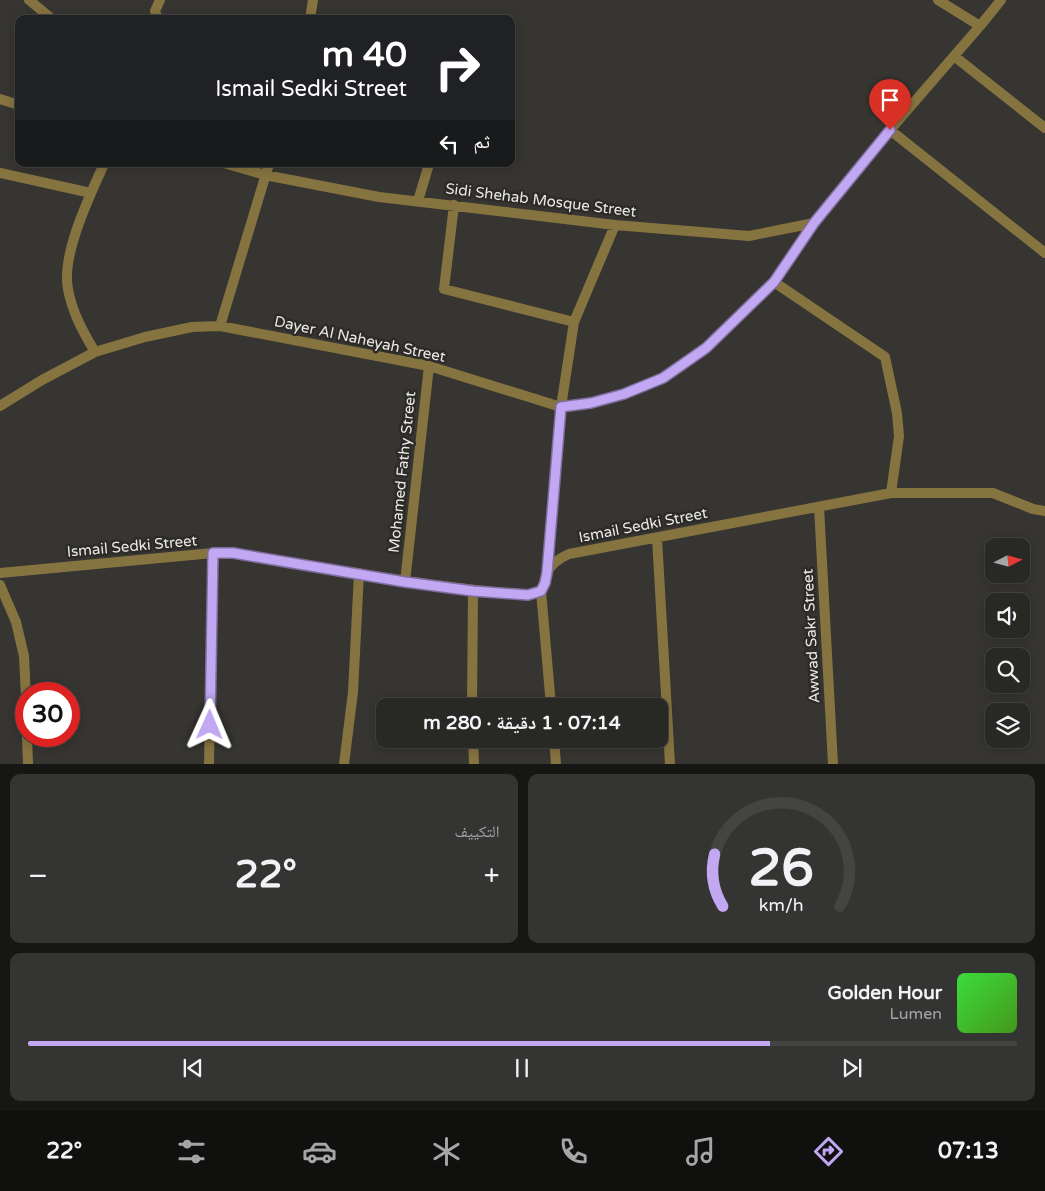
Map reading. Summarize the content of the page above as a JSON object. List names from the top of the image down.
{
  "streets": {
    "street": [
      "Sidi Shehab Mosque Street",
      "Dayer Al Naheyah Street",
      "Mohamed Fathy Street",
      "Ismail Sedki Street",
      "Awwad Sakr Street"
    ]
  },
  "crossings": [
    ["Sidi Shehab Mosque Street", "Dayer Al Naheyah Street"],
    ["Dayer Al Naheyah Street", "Mohamed Fathy Street"],
    ["Mohamed Fathy Street", "Ismail Sedki Street"],
    ["Ismail Sedki Street", "Awwad Sakr Street"]
  ],
  "north": "right",
  "page": {
    "turn": ["40 m", "Ismail Sedki Street"],
    "then": "ثم",
    "limit": "30",
    "trip": "07:14 · 1 دقيقة · 280 m",
    "tile": "التكييف",
    "heat": ["−", "22°", "+"],
    "song": ["Golden Hour", "Lumen"],
    "tabs": ["07:13", "22°"],
    "gauge": ["26", "km/h"]
  }
}
